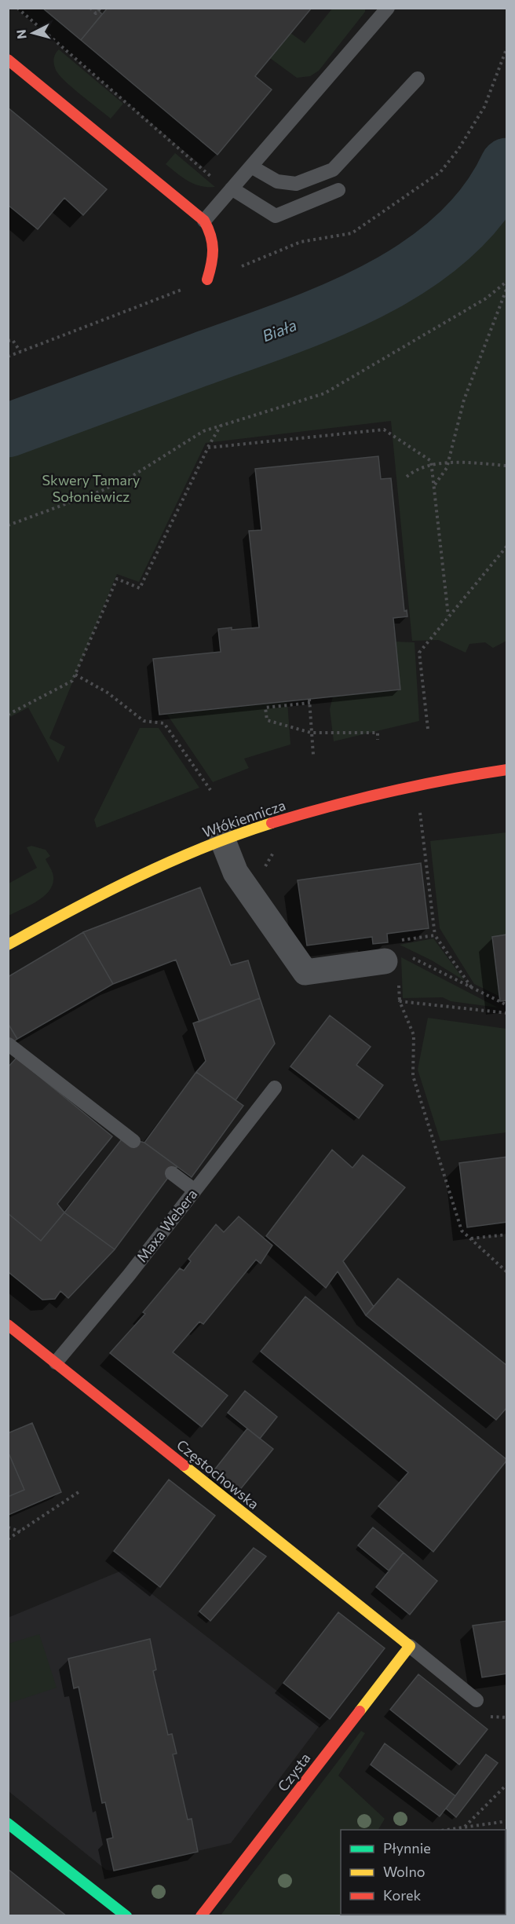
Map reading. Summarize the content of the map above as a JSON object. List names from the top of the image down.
{
  "streets": {
    "street": ["Włókiennicza", "Częstochowska", "Czysta"],
    "lane": ["Maxa Webera"]
  },
  "crossings": [
    ["Maxa Webera", "Częstochowska"],
    ["Częstochowska", "Czysta"]
  ],
  "water": ["Biała"],
  "parks": ["Skwery Tamary Sołoniewicz"],
  "legend": ["Płynnie", "Wolno", "Korek"],
  "north": "left"
}
